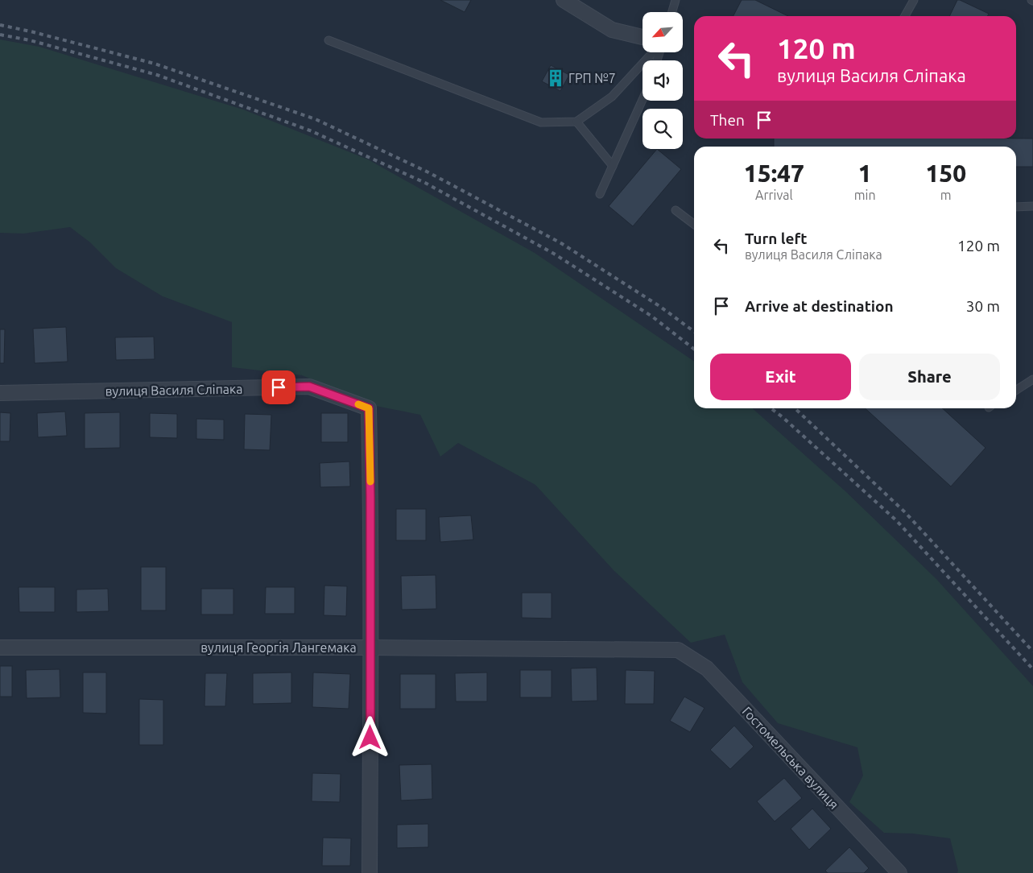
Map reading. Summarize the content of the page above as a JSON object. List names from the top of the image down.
{
  "streets": {
    "street": ["вулиця Василя Сліпака", "вулиця Георгія Лангемака", "Гостомельська вулиця"]
  },
  "crossings": [
    ["вулиця Василя Сліпака", "вулиця Георгія Лангемака"],
    ["вулиця Георгія Лангемака", "Гостомельська вулиця"]
  ],
  "places": {
    "building": ["ГРП №7"]
  },
  "north": "bottom left",
  "page": {
    "turn": ["120 m", "вулиця Василя Сліпака"],
    "then": "Then",
    "eta": [
      "15:47",
      "Arrival",
      "1",
      "min",
      "150",
      "m"
    ],
    "list": [
      {
        "name": "Turn left",
        "note": "вулиця Василя Сліпака",
        "value": "120 m"
      },
      {
        "name": "Arrive at destination",
        "value": "30 m"
      }
    ],
    "buttons": ["Exit", "Share"]
  }
}
